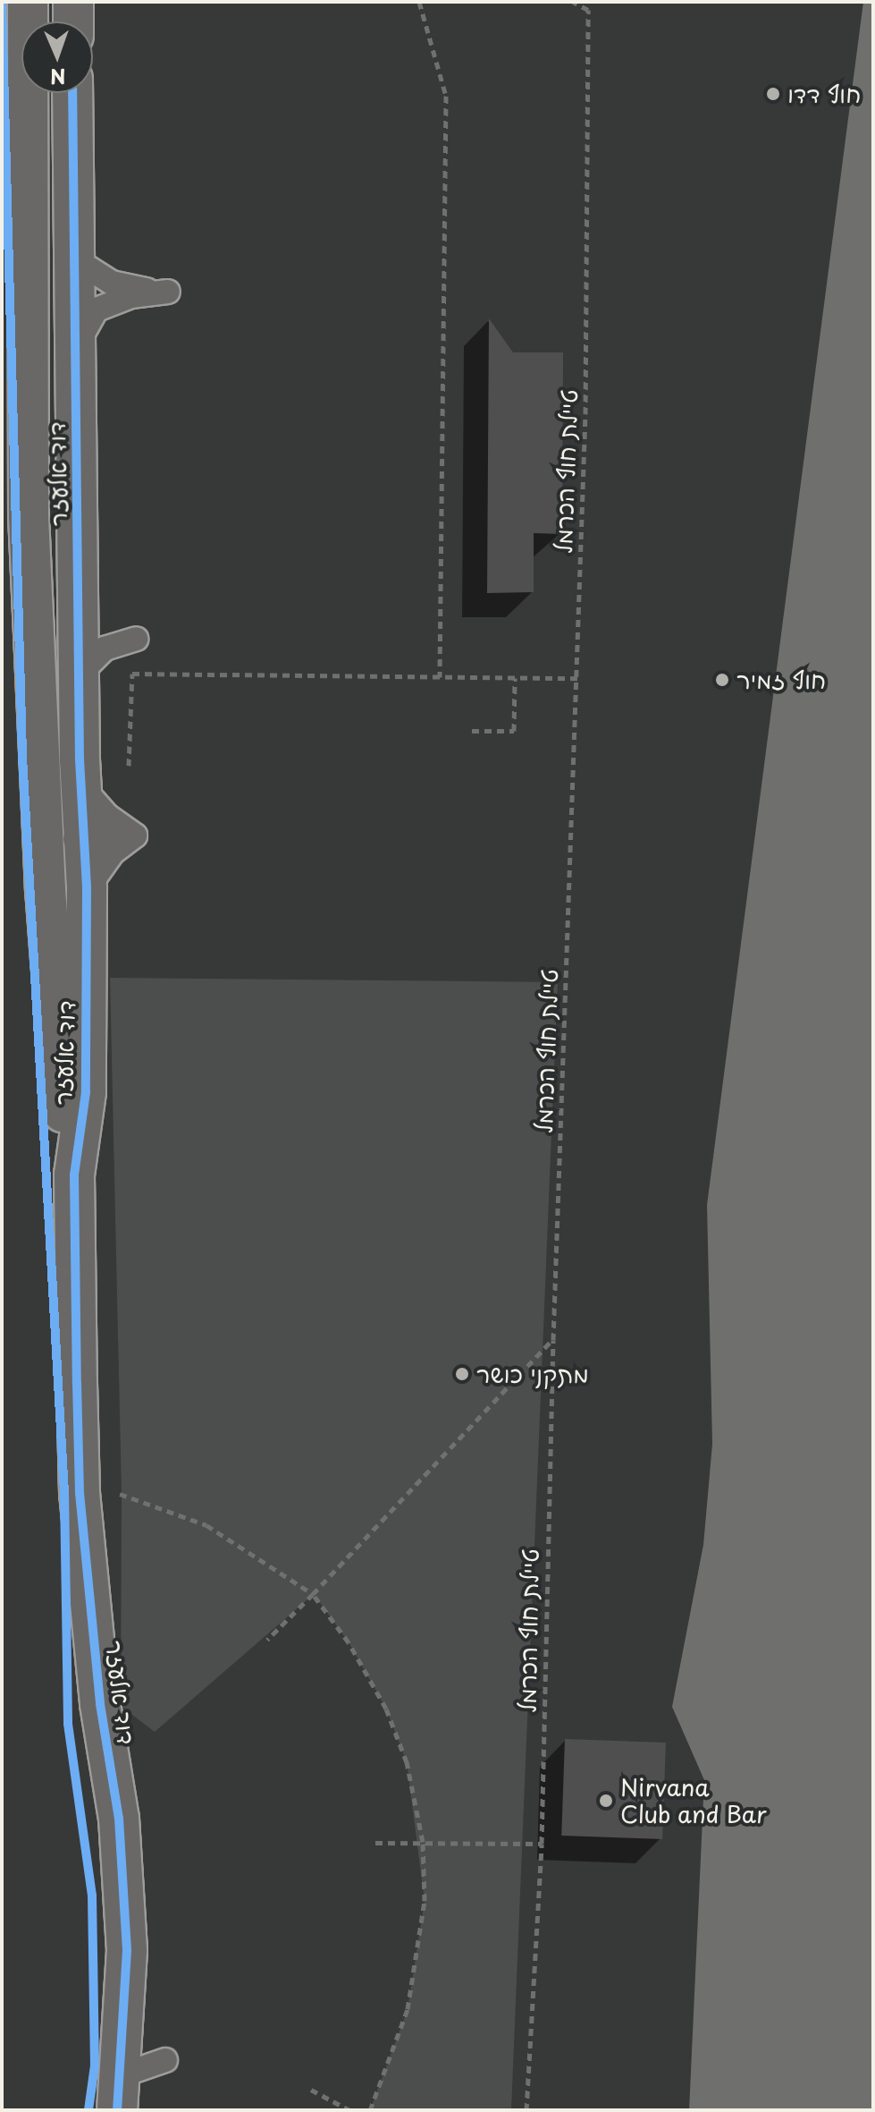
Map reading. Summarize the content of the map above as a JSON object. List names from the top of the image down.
{
  "streets": {
    "street": ["דוד אלעזר"],
    "path": ["טיילת חוף הכרמל"]
  },
  "places": [
    "חוף דדו",
    "חוף זמיר",
    "מתקני כושר",
    "Nirvana Club and Bar"
  ],
  "north": "bottom"
}
